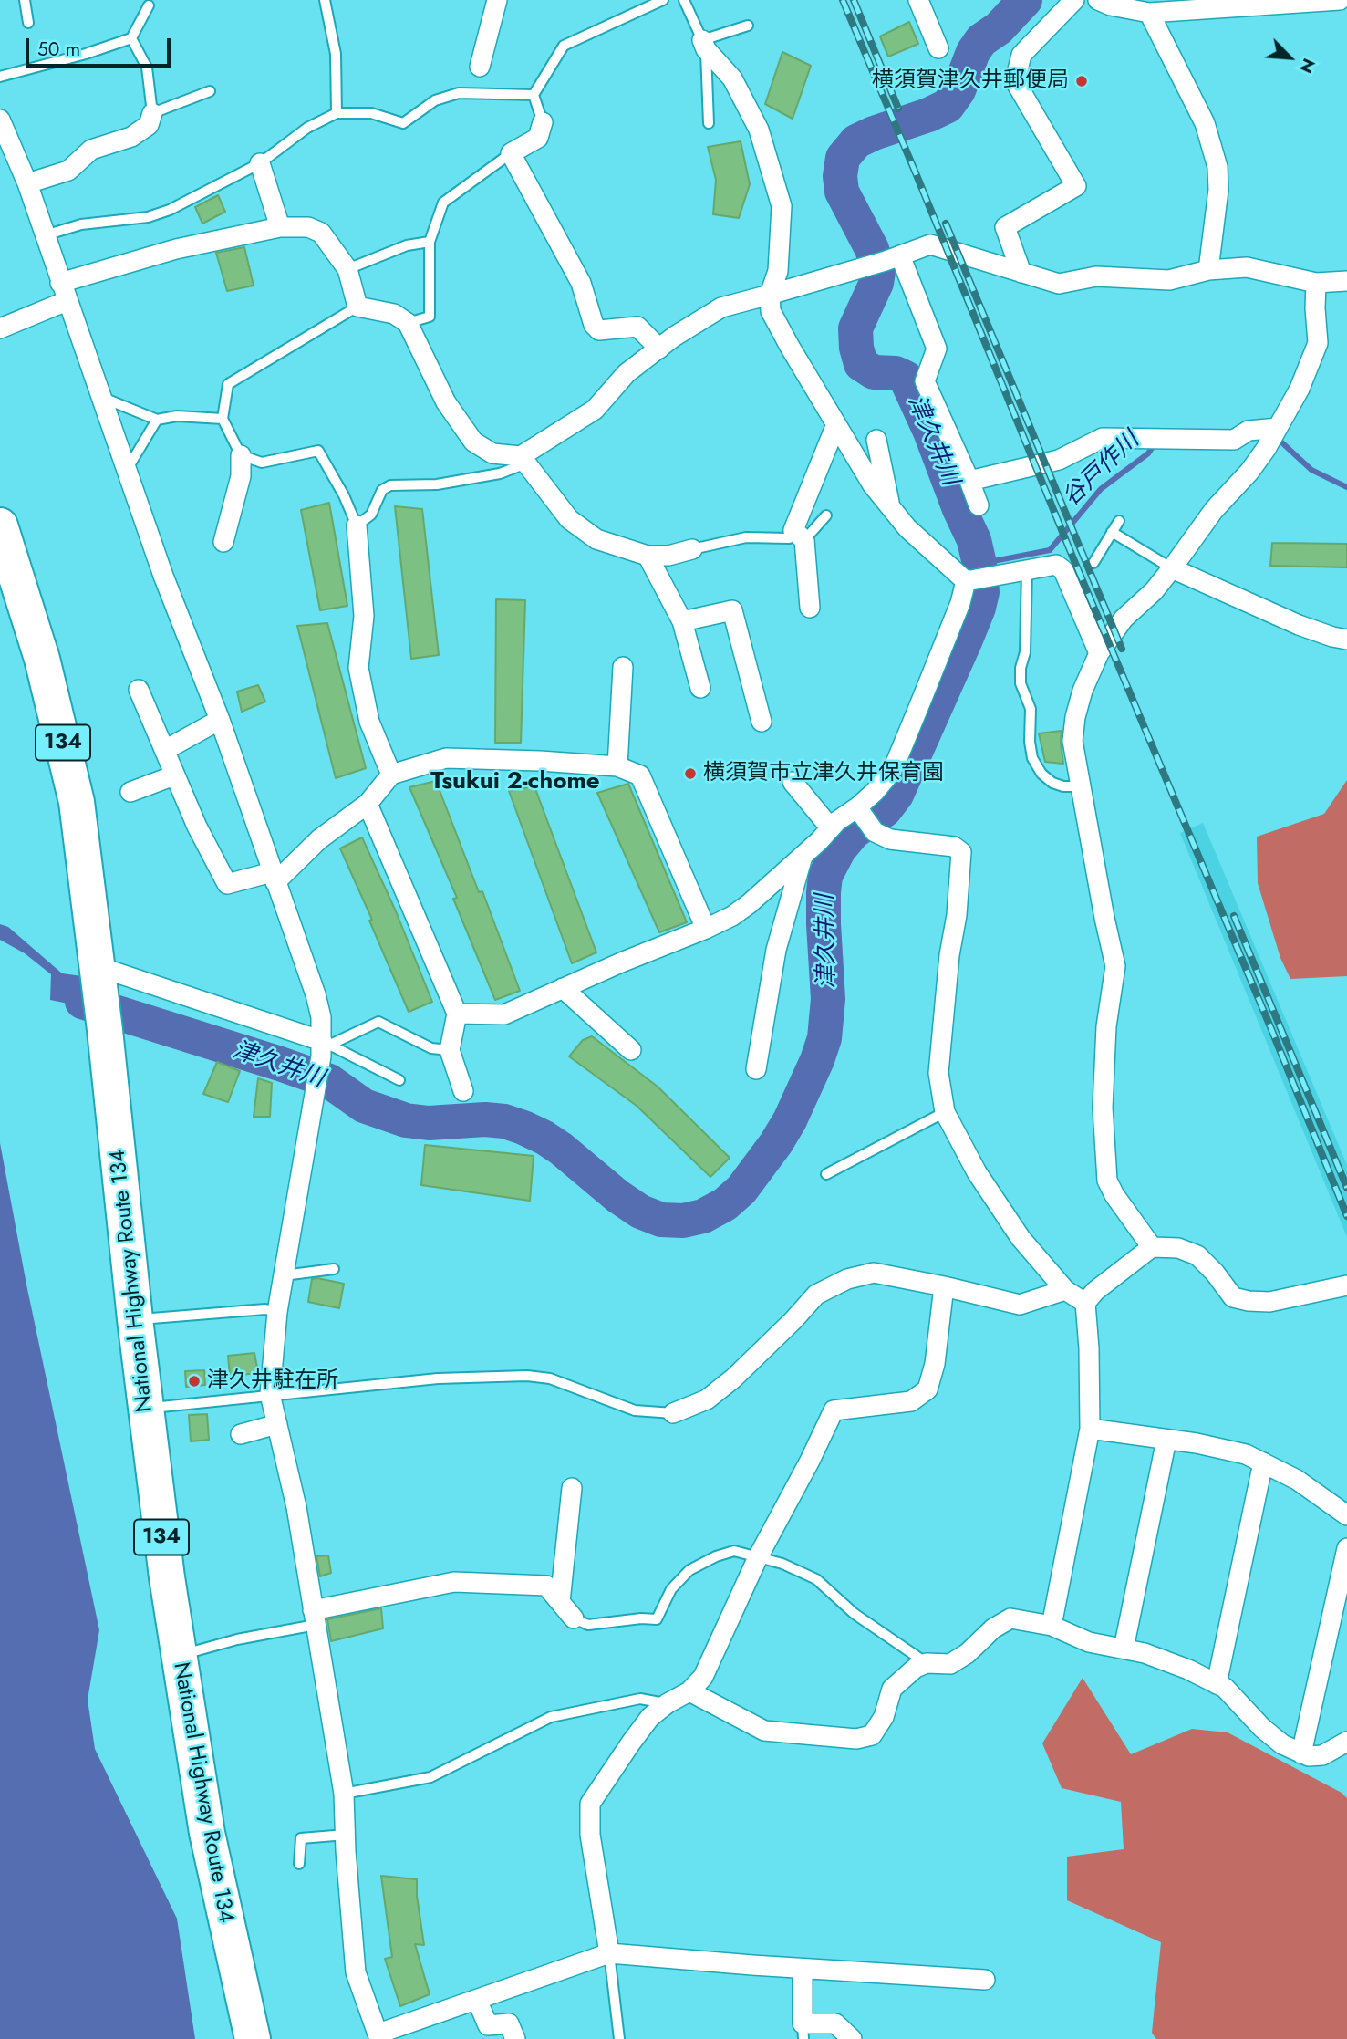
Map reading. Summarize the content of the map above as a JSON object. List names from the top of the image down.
{
  "streets": {
    "highway": ["134", "National Highway Route 134"]
  },
  "districts": ["Tsukui 2-chome"],
  "water": ["津久井川", "谷戸作川"],
  "places": ["横須賀津久井郵便局", "横須賀市立津久井保育園", "津久井駐在所"],
  "scale_bar": "50 m",
  "north": "bottom right"
}
